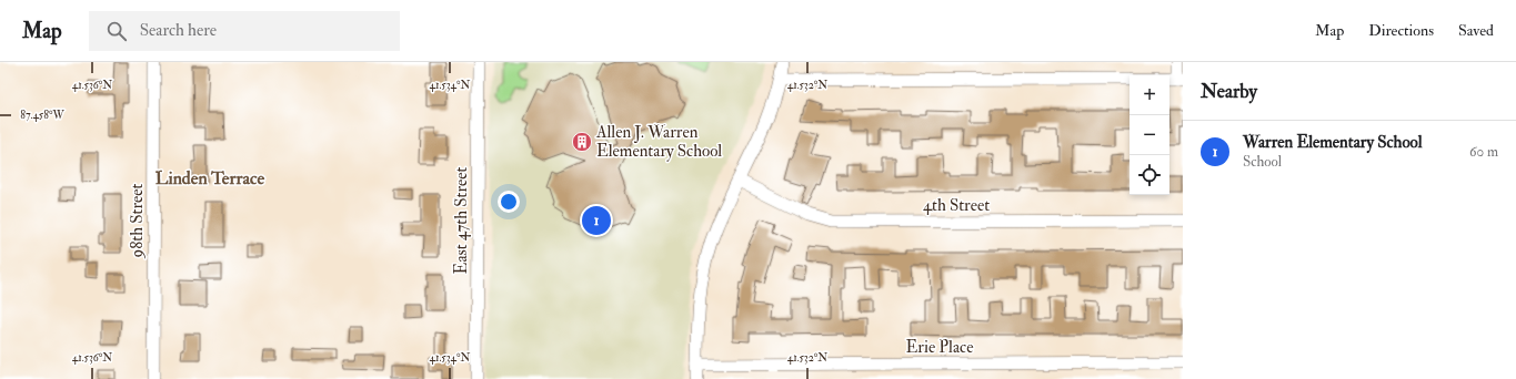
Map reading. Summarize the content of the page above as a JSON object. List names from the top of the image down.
{
  "streets": {
    "street": [
      "4th Street",
      "98th Street",
      "East 47th Street",
      "Erie Place"
    ]
  },
  "districts": ["Linden Terrace"],
  "places": {
    "building": ["Allen J. Warren Elementary School"]
  },
  "page": {
    "header": "Map",
    "search": "Search here",
    "nav": ["Map", "Directions", "Saved"],
    "heading": "Nearby",
    "map_buttons": ["+", "−"],
    "list": [
      {
        "mark": "1",
        "name": "Warren Elementary School",
        "note": "School",
        "value": "60 m"
      }
    ],
    "pins": "1"
  },
  "coordinates": [
    "41.536°N",
    "41.534°N",
    "41.532°N",
    "87.458°W"
  ]
}
